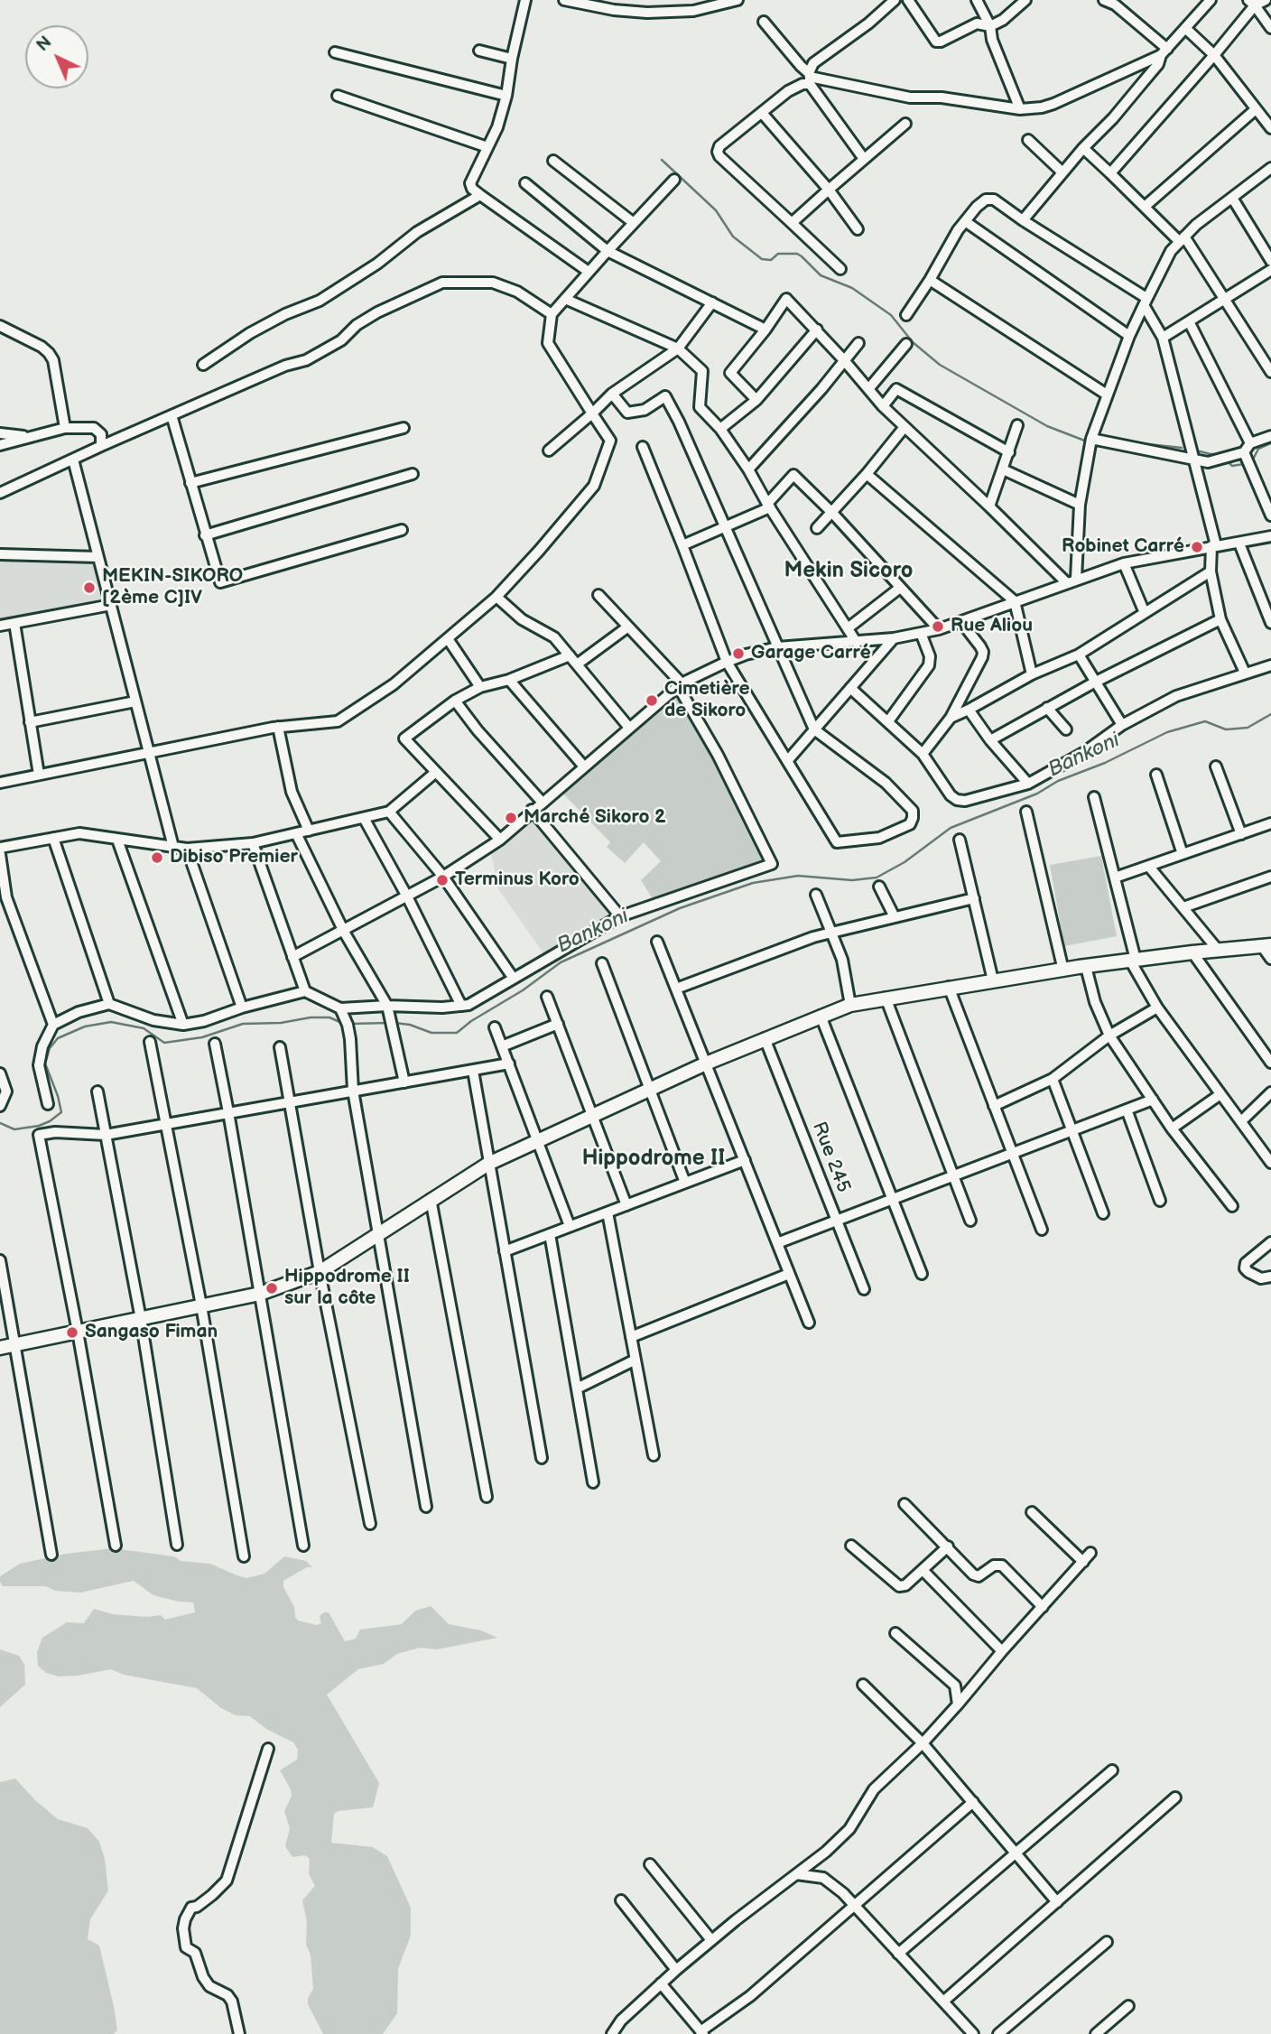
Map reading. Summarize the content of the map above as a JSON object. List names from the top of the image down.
{
  "streets": {
    "street": ["Rue 245"]
  },
  "districts": ["Mekin Sicoro", "Hippodrome II"],
  "water": ["Bankoni"],
  "places": [
    "Robinet Carré",
    "MEKIN-SIKORO [2ème C]IV",
    "Rue Aliou",
    "Garage Carré",
    "Cimetière de Sikoro",
    "Marché Sikoro 2",
    "Dibiso Premier",
    "Terminus Koro",
    "Hippodrome II sur la côte",
    "Sangaso Fiman"
  ],
  "north": "top left"
}
